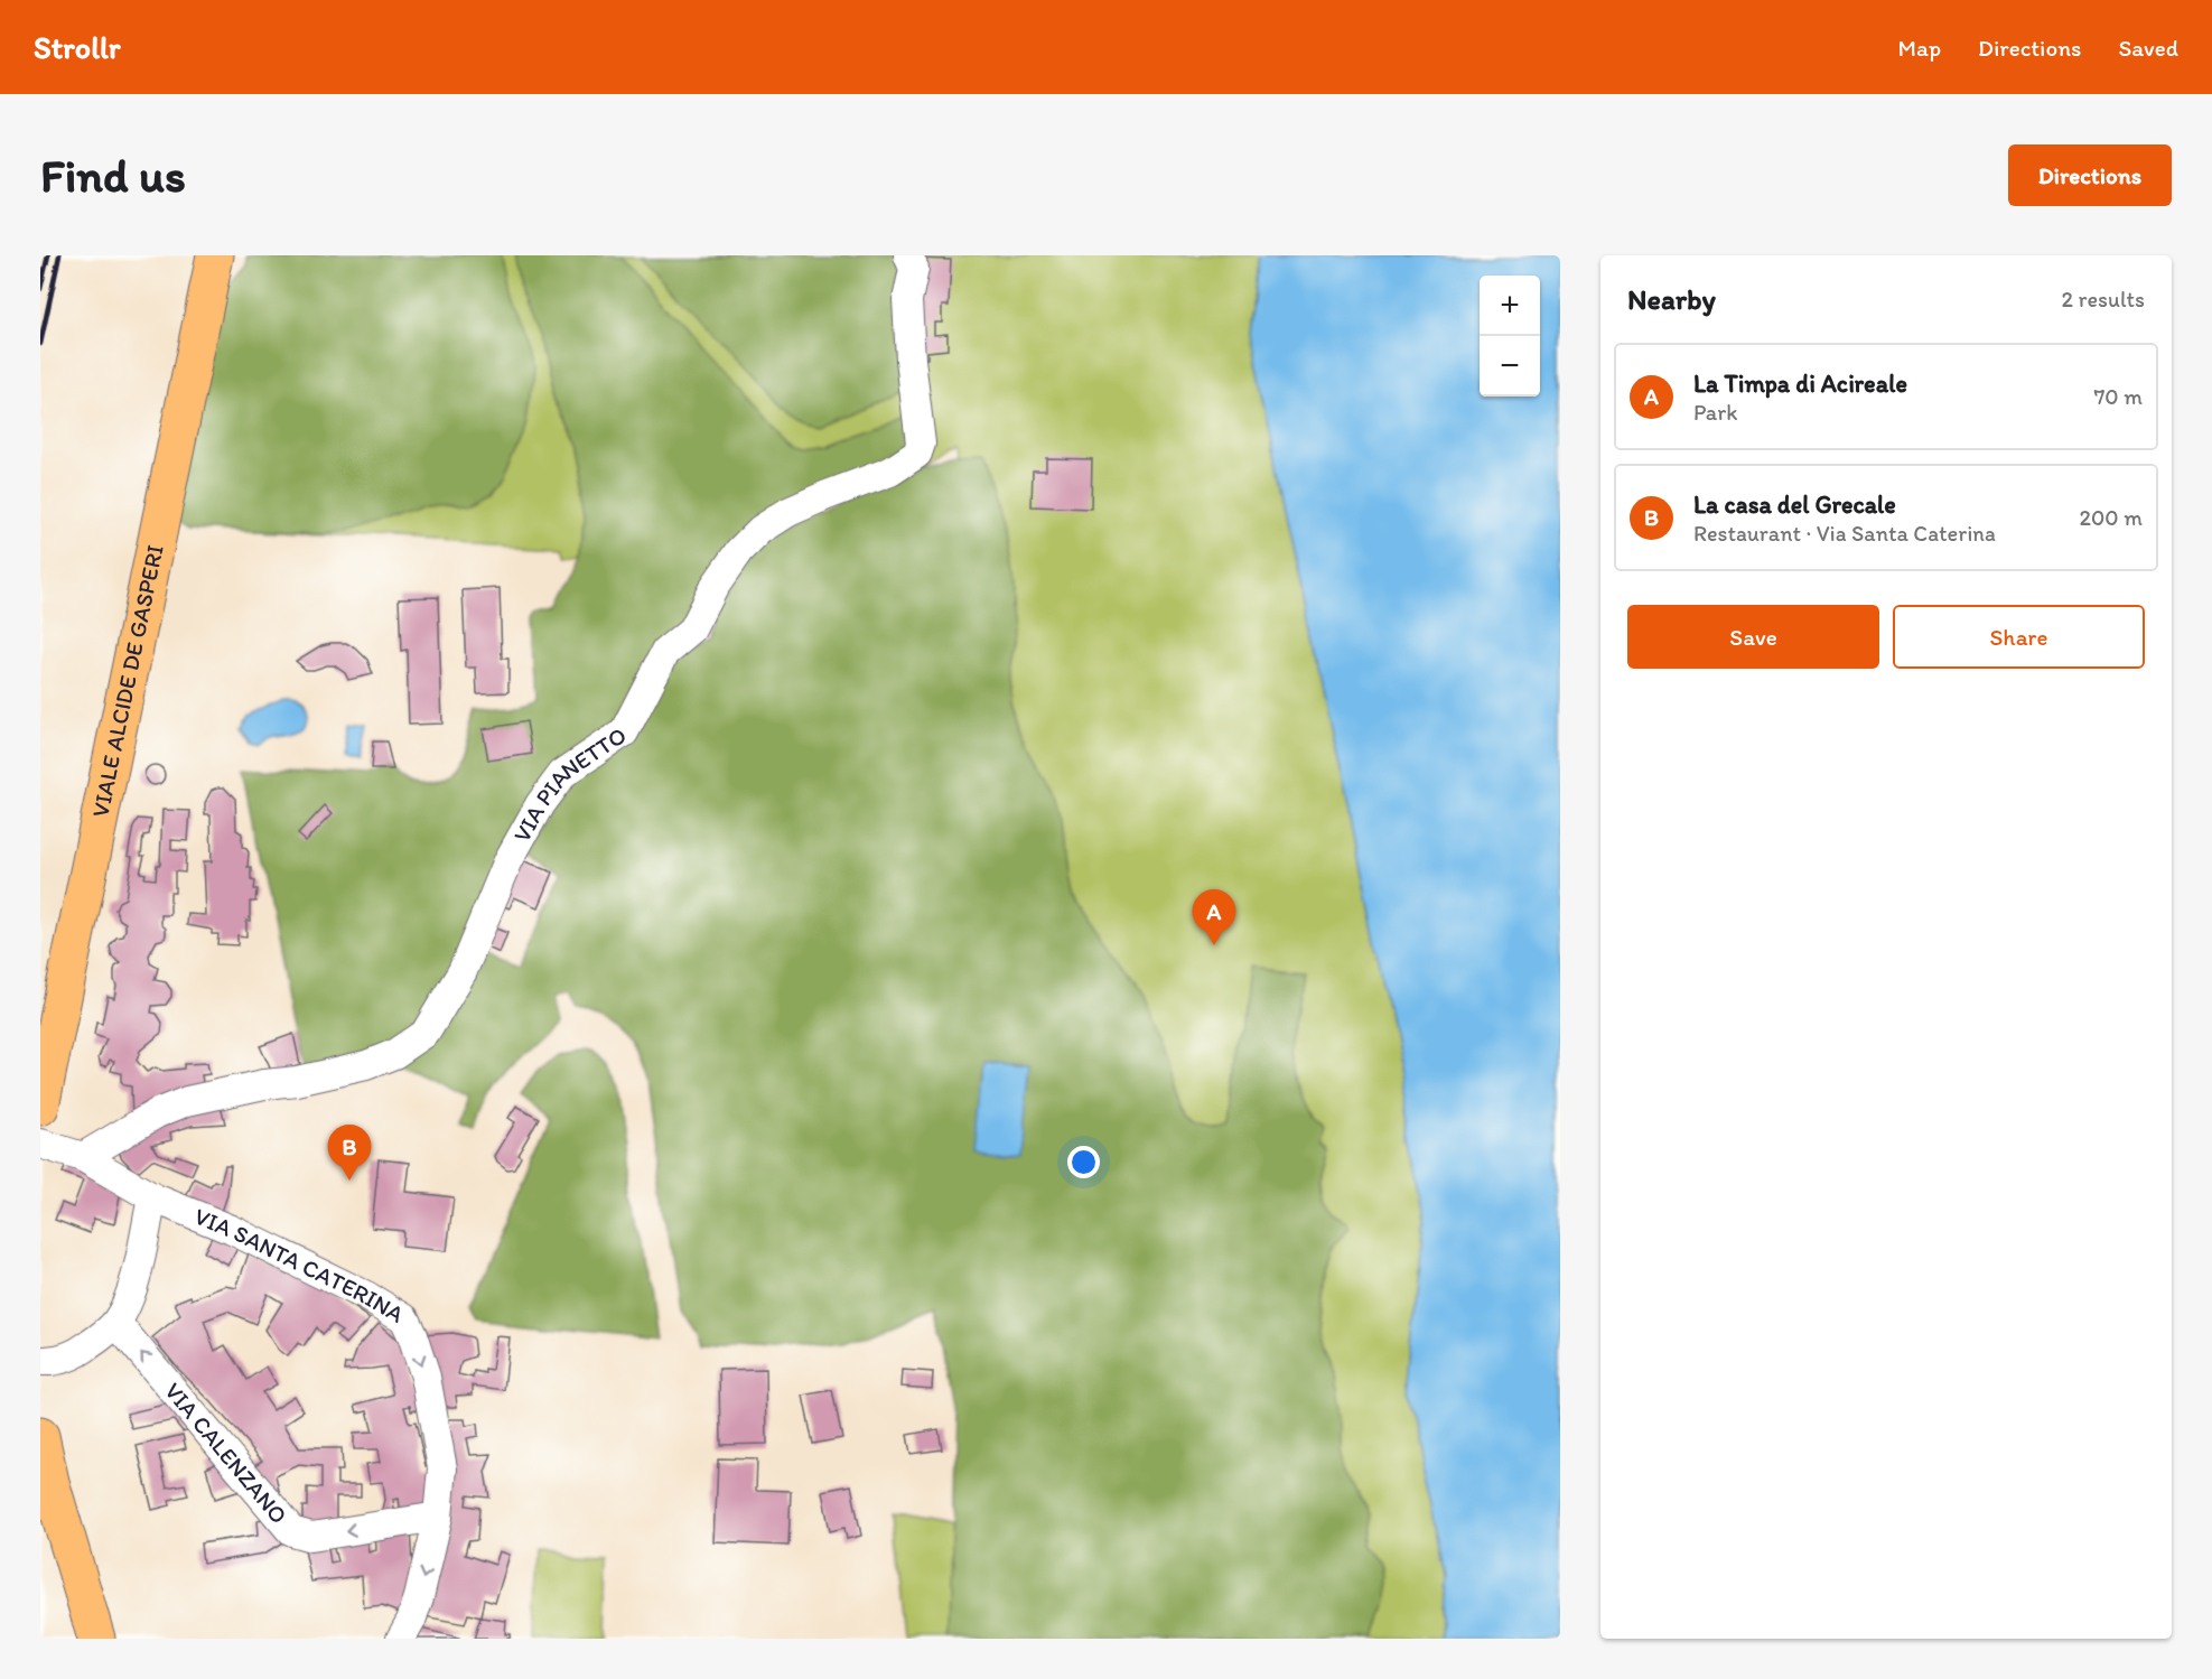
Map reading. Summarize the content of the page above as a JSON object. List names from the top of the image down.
{
  "streets": {
    "main road": ["VIALE ALCIDE DE GASPERI"],
    "street": ["VIA PIANETTO", "VIA SANTA CATERINA", "VIA CALENZANO"]
  },
  "crossings": [
    ["VIA PIANETTO", "VIA SANTA CATERINA"],
    ["VIA SANTA CATERINA", "VIA CALENZANO"]
  ],
  "one_way": ["VIA SANTA CATERINA", "VIA CALENZANO"],
  "page": {
    "header": "Strollr",
    "nav": ["Map", "Directions", "Saved"],
    "buttons": [
      "Directions",
      ["Save", "Share"]
    ],
    "title": "Find us",
    "heading": ["Nearby", "2 results"],
    "map_buttons": ["+", "−"],
    "list": [
      {
        "mark": "A",
        "name": "La Timpa di Acireale",
        "note": "Park",
        "value": "70 m"
      },
      {
        "mark": "B",
        "name": "La casa del Grecale",
        "note": "Restaurant · Via Santa Caterina",
        "value": "200 m"
      }
    ],
    "pins": ["A", "B"]
  }
}
